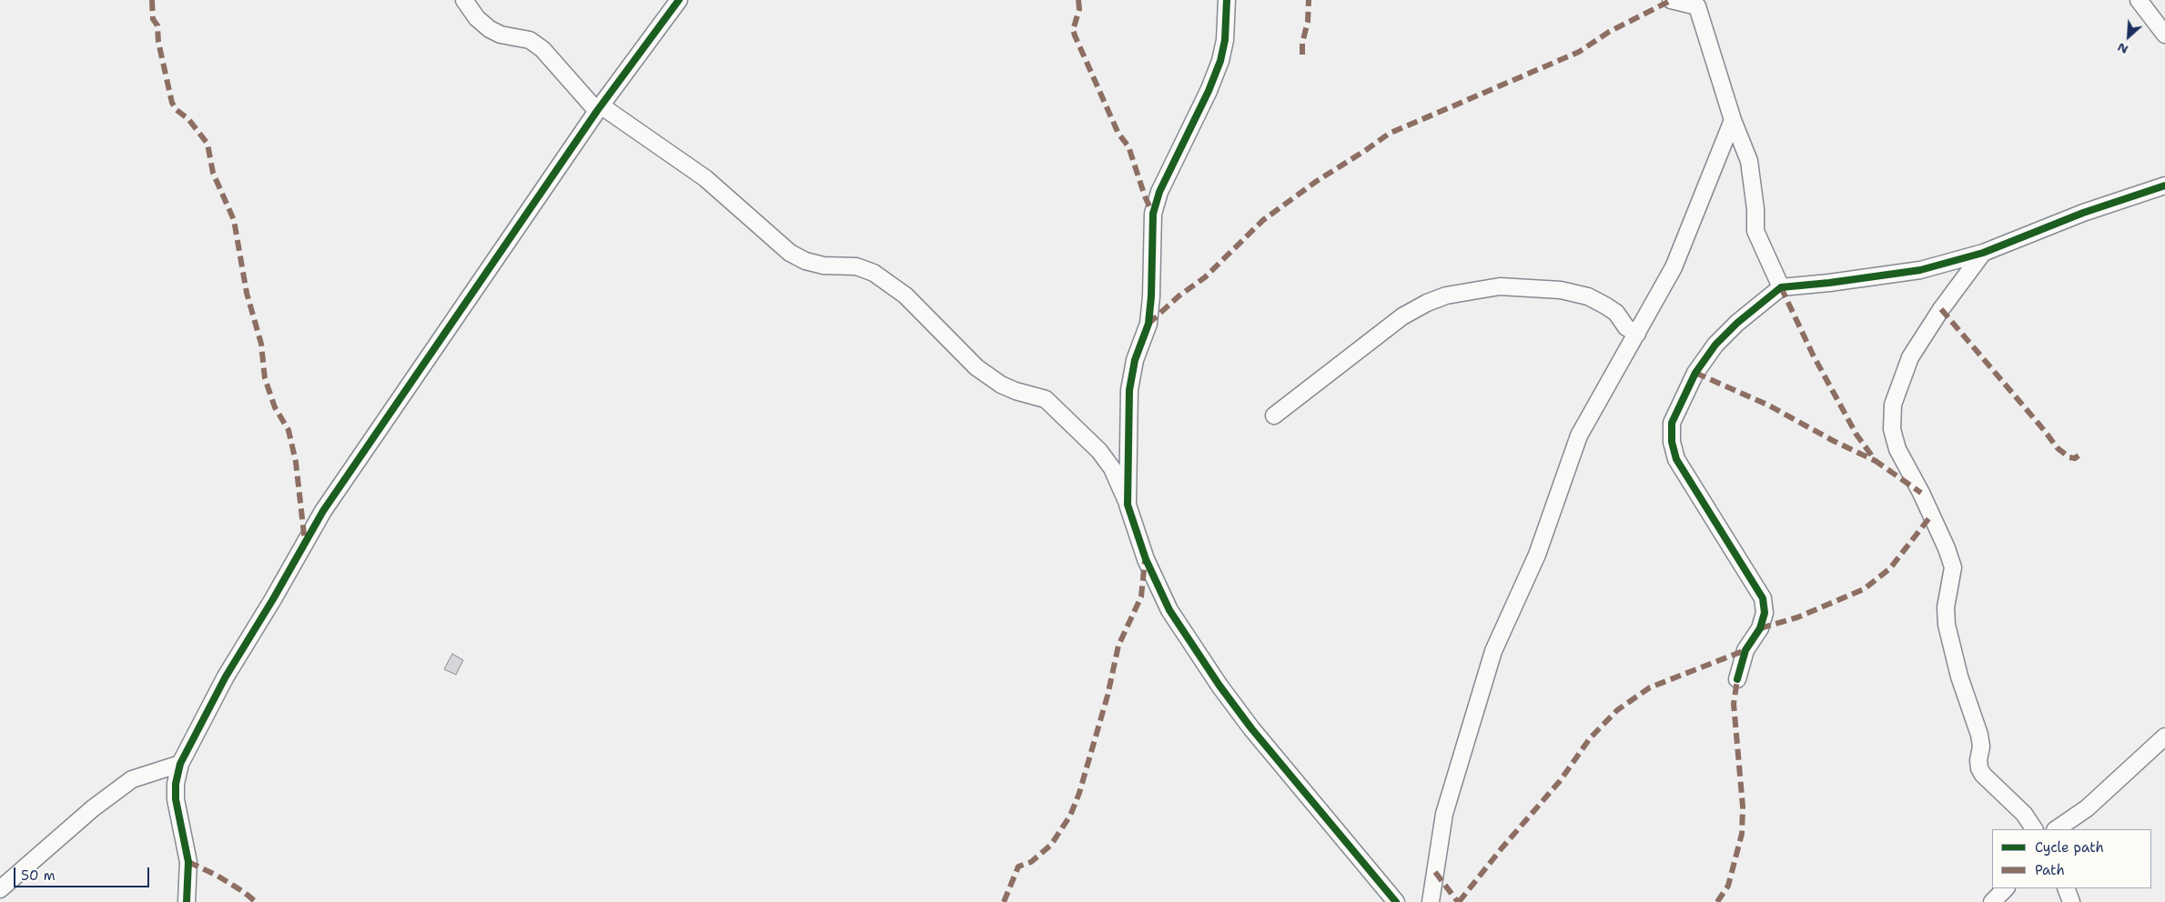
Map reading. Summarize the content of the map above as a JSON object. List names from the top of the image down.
{
  "legend": ["Cycle path", "Path"],
  "scale_bar": "50 m",
  "north": "bottom left"
}
